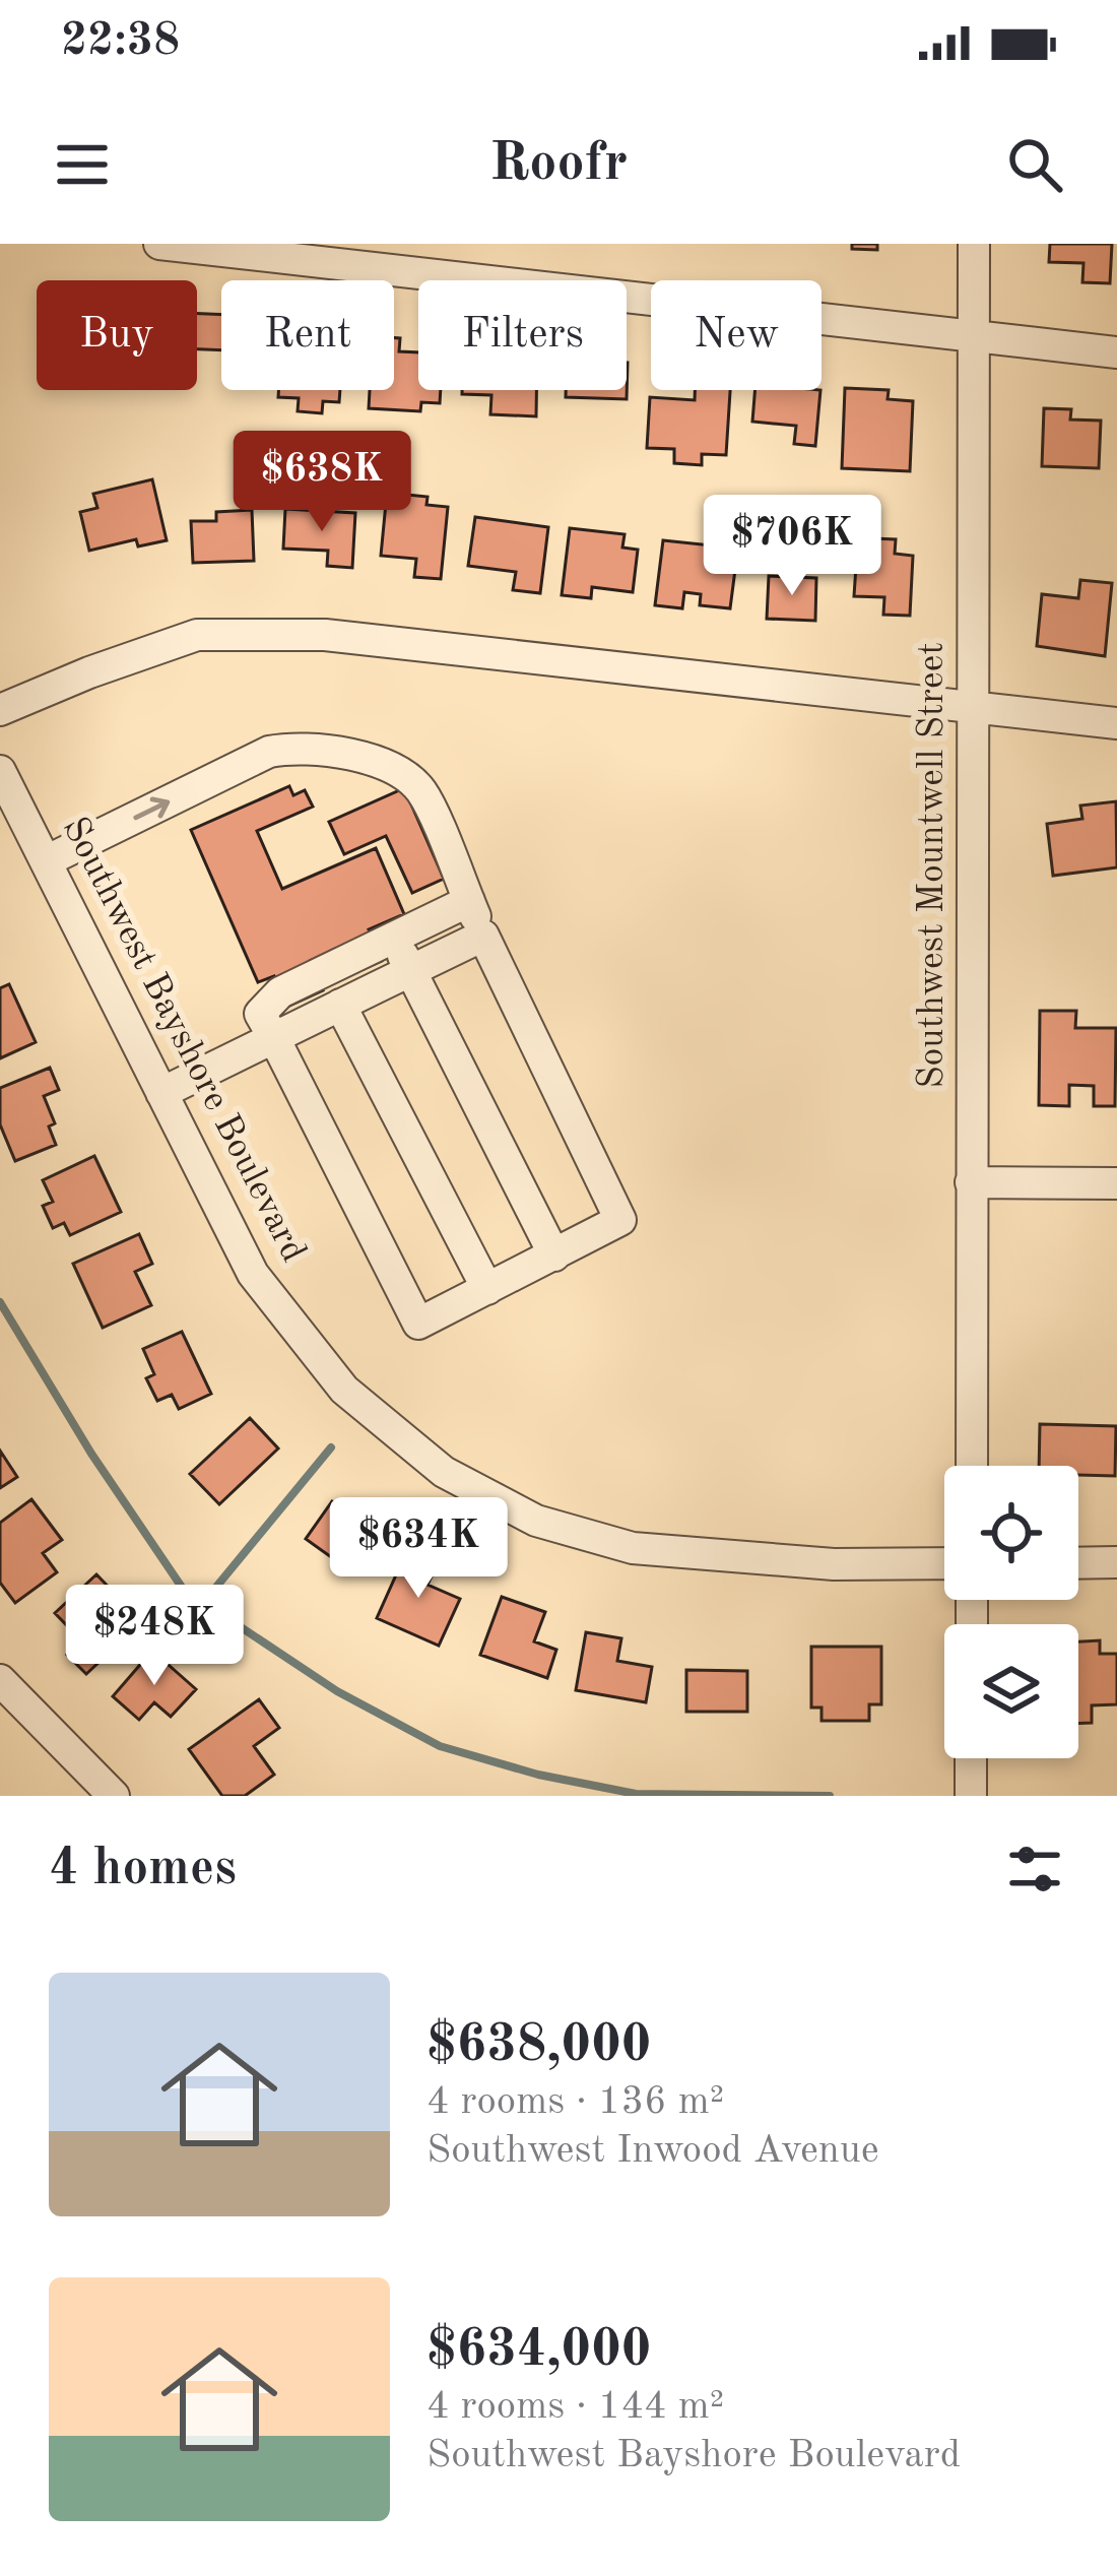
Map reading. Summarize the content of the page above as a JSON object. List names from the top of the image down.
{
  "streets": {
    "street": ["Southwest Mountwell Street", "Southwest Bayshore Boulevard"]
  },
  "page": {
    "status": "22:38",
    "header": "Roofr",
    "chip": [
      "Buy",
      "Rent",
      "Filters",
      "New"
    ],
    "price": [
      "$638K",
      "$706K",
      "$634K",
      "$248K"
    ],
    "heading": "4 homes",
    "list": [
      {
        "name": "$638,000",
        "note": "4 rooms · 136 m² · Southwest Inwood Avenue"
      },
      {
        "name": "$634,000",
        "note": "4 rooms · 144 m² · Southwest Bayshore Boulevard"
      }
    ]
  }
}
